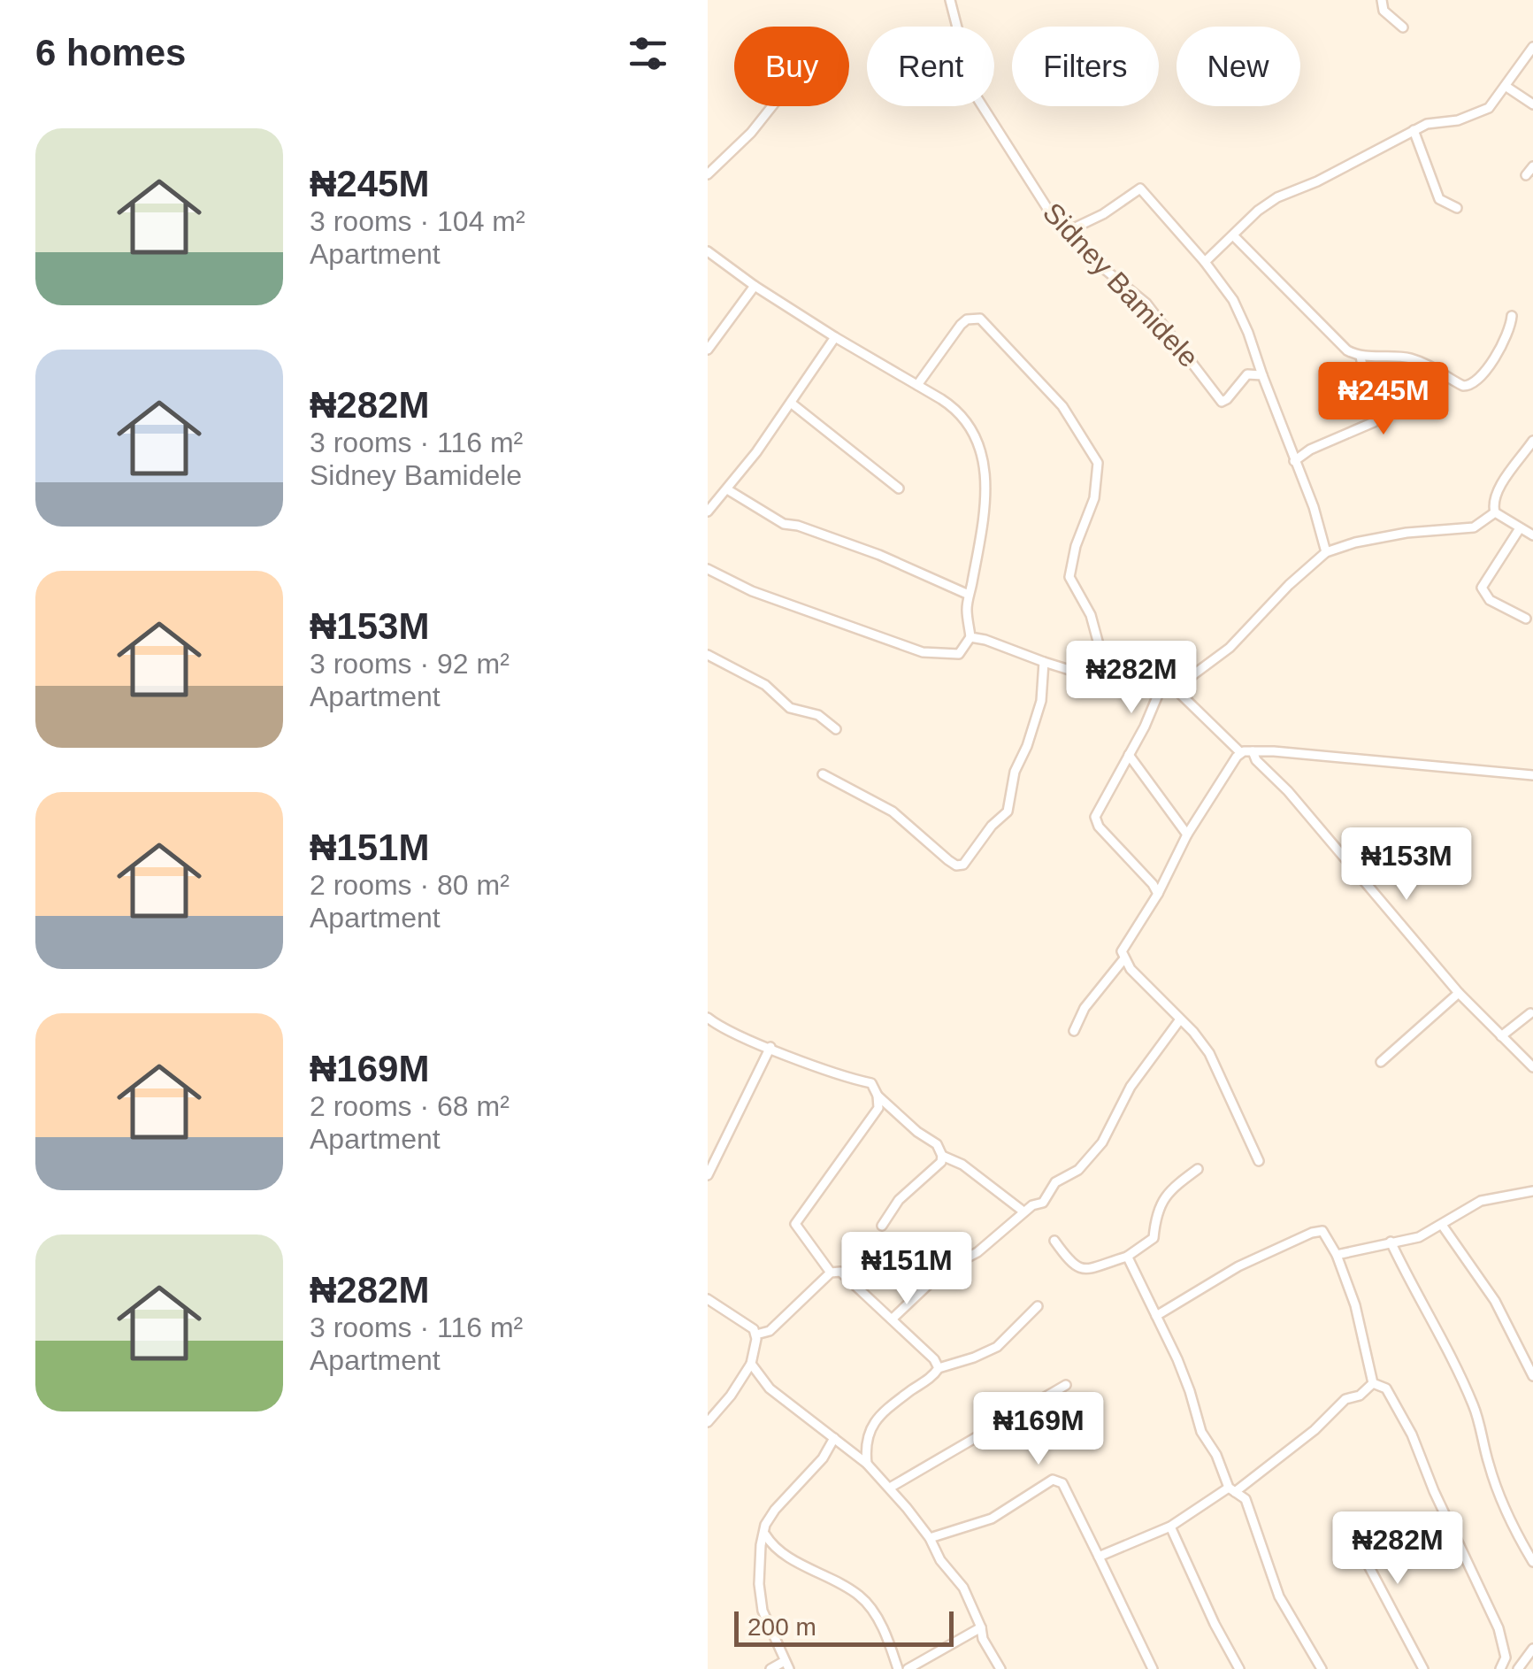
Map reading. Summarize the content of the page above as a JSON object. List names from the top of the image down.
{
  "streets": {
    "street": ["Sidney Bamidele"]
  },
  "scale_bar": "200 m",
  "page": {
    "heading": "6 homes",
    "chip": [
      "Buy",
      "Rent",
      "Filters",
      "New"
    ],
    "list": [
      {
        "name": "₦245M",
        "note": "3 rooms · 104 m² · Apartment"
      },
      {
        "name": "₦282M",
        "note": "3 rooms · 116 m² · Sidney Bamidele"
      },
      {
        "name": "₦153M",
        "note": "3 rooms · 92 m² · Apartment"
      },
      {
        "name": "₦151M",
        "note": "2 rooms · 80 m² · Apartment"
      },
      {
        "name": "₦169M",
        "note": "2 rooms · 68 m² · Apartment"
      },
      {
        "name": "₦282M",
        "note": "3 rooms · 116 m² · Apartment"
      }
    ],
    "price": [
      "₦245M",
      "₦282M",
      "₦153M",
      "₦151M",
      "₦169M",
      "₦282M"
    ],
    "scale": "200 m"
  }
}
